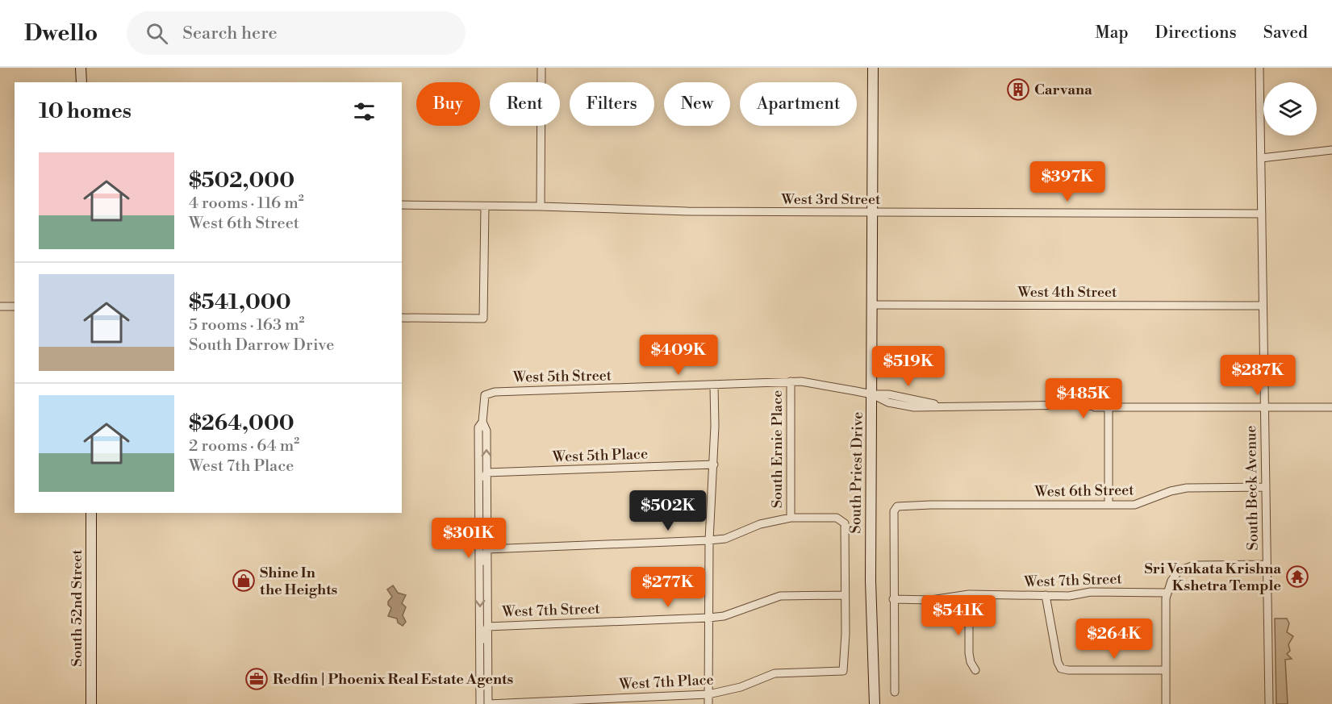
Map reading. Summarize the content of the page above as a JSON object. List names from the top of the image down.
{
  "streets": {
    "main road": ["South Priest Drive", "South 52nd Street"],
    "street": [
      "West 3rd Street",
      "West 4th Street",
      "West 5th Street",
      "South Ernie Place",
      "West 5th Place",
      "South Beck Avenue",
      "West 6th Street",
      "West 7th Street",
      "West 7th Place"
    ]
  },
  "crossings": [
    ["West 3rd Street", "South Priest Drive"],
    ["West 3rd Street", "South Beck Avenue"],
    ["West 4th Street", "South Priest Drive"],
    ["West 4th Street", "South Beck Avenue"],
    ["West 5th Street", "South Ernie Place"],
    ["West 5th Street", "South Priest Drive"],
    ["West 5th Street", "South Beck Avenue"],
    ["South Ernie Place", "South Priest Drive"],
    ["South Priest Drive", "West 7th Street"],
    ["South Priest Drive", "West 7th Place"],
    ["South Beck Avenue", "West 6th Street"],
    ["West 6th Street", "West 7th Street"]
  ],
  "places": {
    "building": ["Carvana"],
    "temple": ["Sri Venkata Krishna Kshetra Temple"],
    "shop": ["Shine In the Heights"],
    "office": ["Redfin | Phoenix Real Estate Agents"]
  },
  "page": {
    "header": "Dwello",
    "search": "Search here",
    "nav": ["Map", "Directions", "Saved"],
    "chip": [
      "Buy",
      "Rent",
      "Filters",
      "New",
      "Apartment"
    ],
    "heading": "10 homes",
    "list": [
      {
        "name": "$502,000",
        "note": "4 rooms · 116 m² · West 6th Street"
      },
      {
        "name": "$541,000",
        "note": "5 rooms · 163 m² · South Darrow Drive"
      },
      {
        "name": "$264,000",
        "note": "2 rooms · 64 m² · West 7th Place"
      }
    ],
    "price": [
      "$397K",
      "$409K",
      "$519K",
      "$287K",
      "$485K",
      "$502K",
      "$301K",
      "$277K",
      "$541K",
      "$264K"
    ]
  }
}
